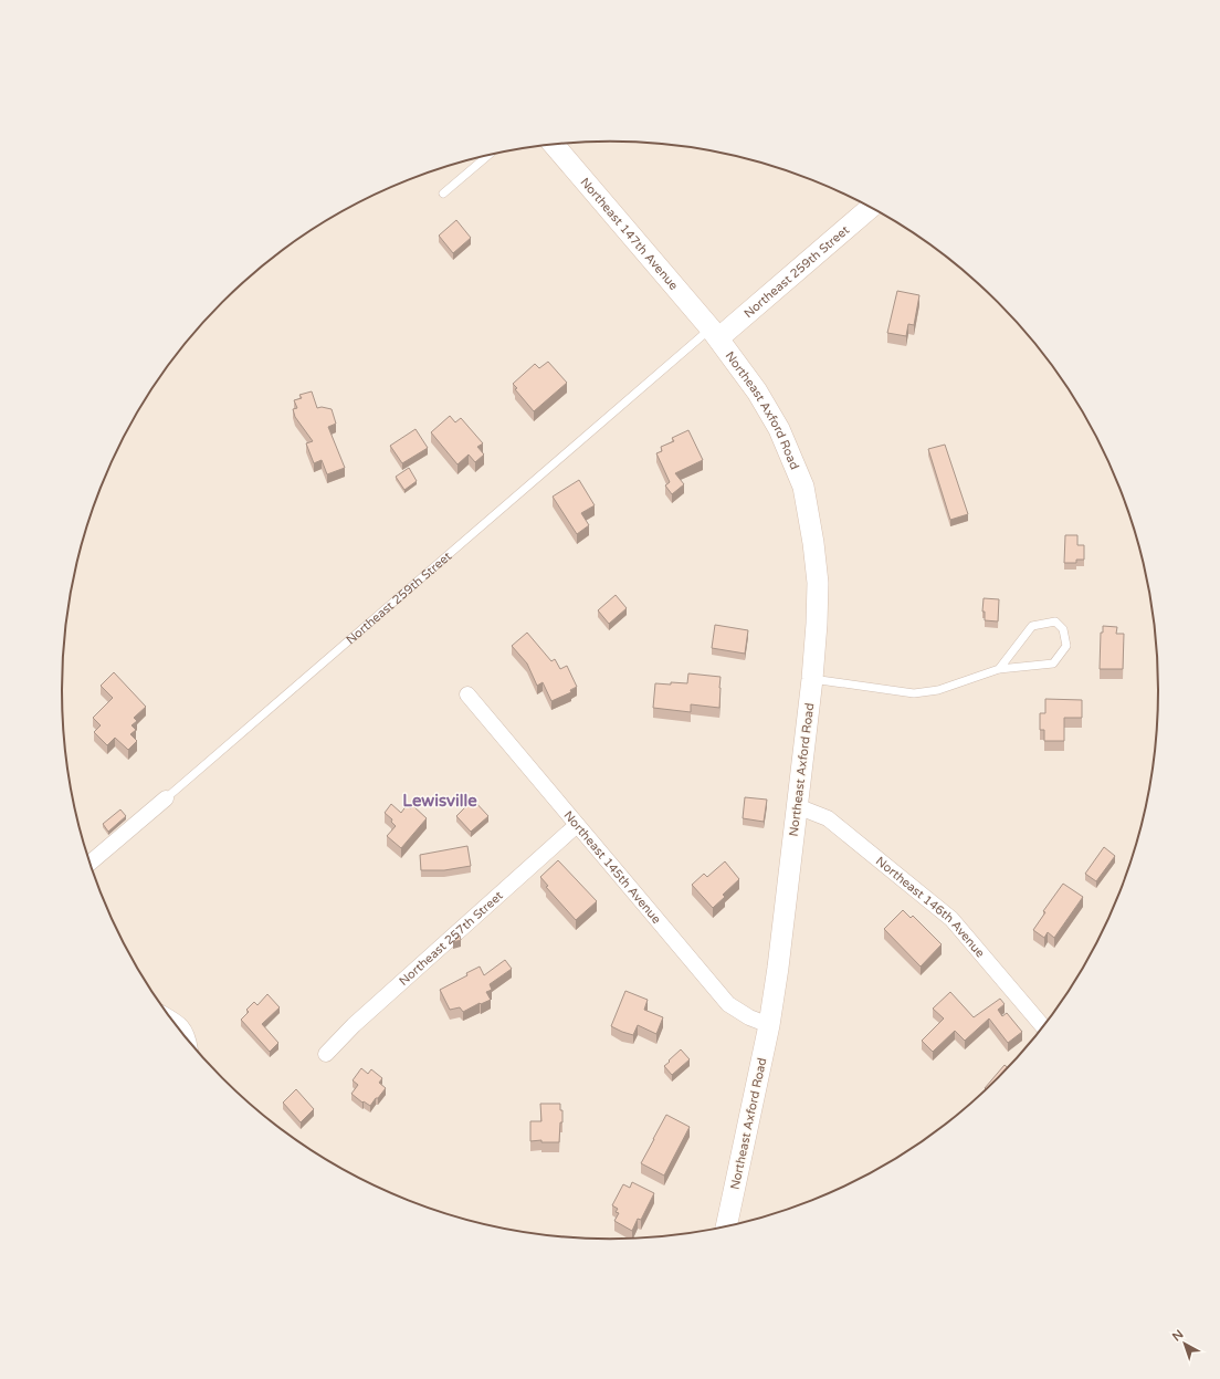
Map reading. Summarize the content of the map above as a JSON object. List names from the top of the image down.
{
  "streets": {
    "main road": ["Northeast 147th Avenue", "Northeast 259th Street", "Northeast Axford Road"],
    "street": ["Northeast 145th Avenue", "Northeast 146th Avenue", "Northeast 257th Street"]
  },
  "crossings": [
    ["Northeast 147th Avenue", "Northeast 259th Street"],
    ["Northeast 147th Avenue", "Northeast Axford Road"],
    ["Northeast 259th Street", "Northeast Axford Road"],
    ["Northeast Axford Road", "Northeast 145th Avenue"],
    ["Northeast Axford Road", "Northeast 146th Avenue"],
    ["Northeast 145th Avenue", "Northeast 257th Street"]
  ],
  "districts": ["Lewisville"],
  "north": "top left"
}
